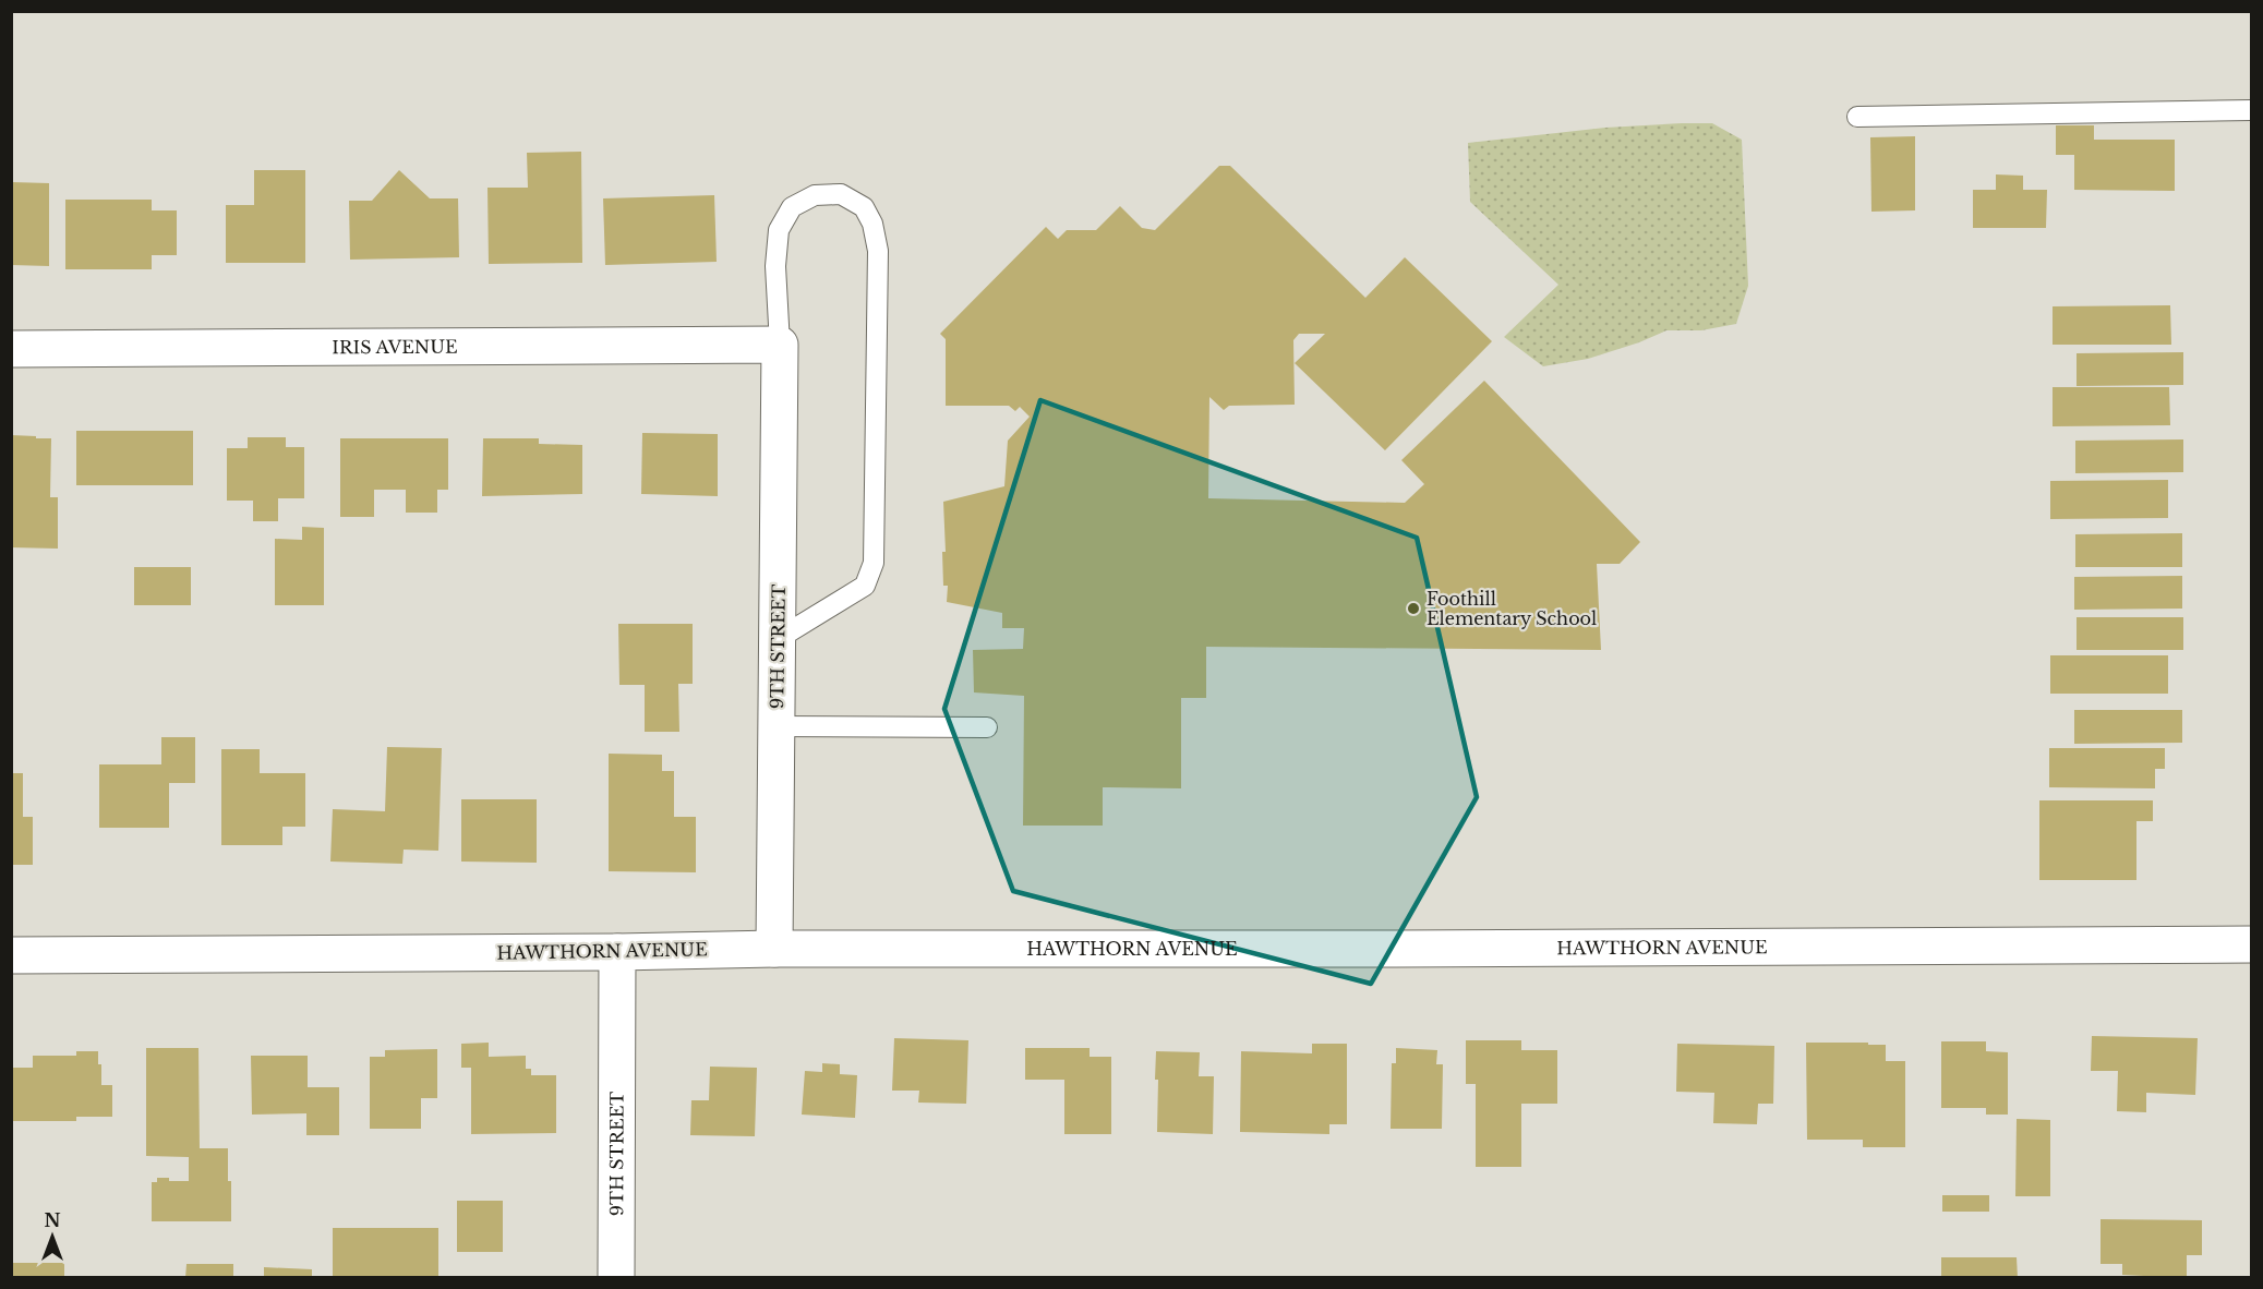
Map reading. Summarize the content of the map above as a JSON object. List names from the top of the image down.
{
  "streets": {
    "street": ["IRIS AVENUE", "9TH STREET", "HAWTHORN AVENUE"]
  },
  "crossings": [
    ["IRIS AVENUE", "9TH STREET"],
    ["9TH STREET", "HAWTHORN AVENUE"]
  ],
  "places": ["Foothill Elementary School"],
  "north": "top"
}
